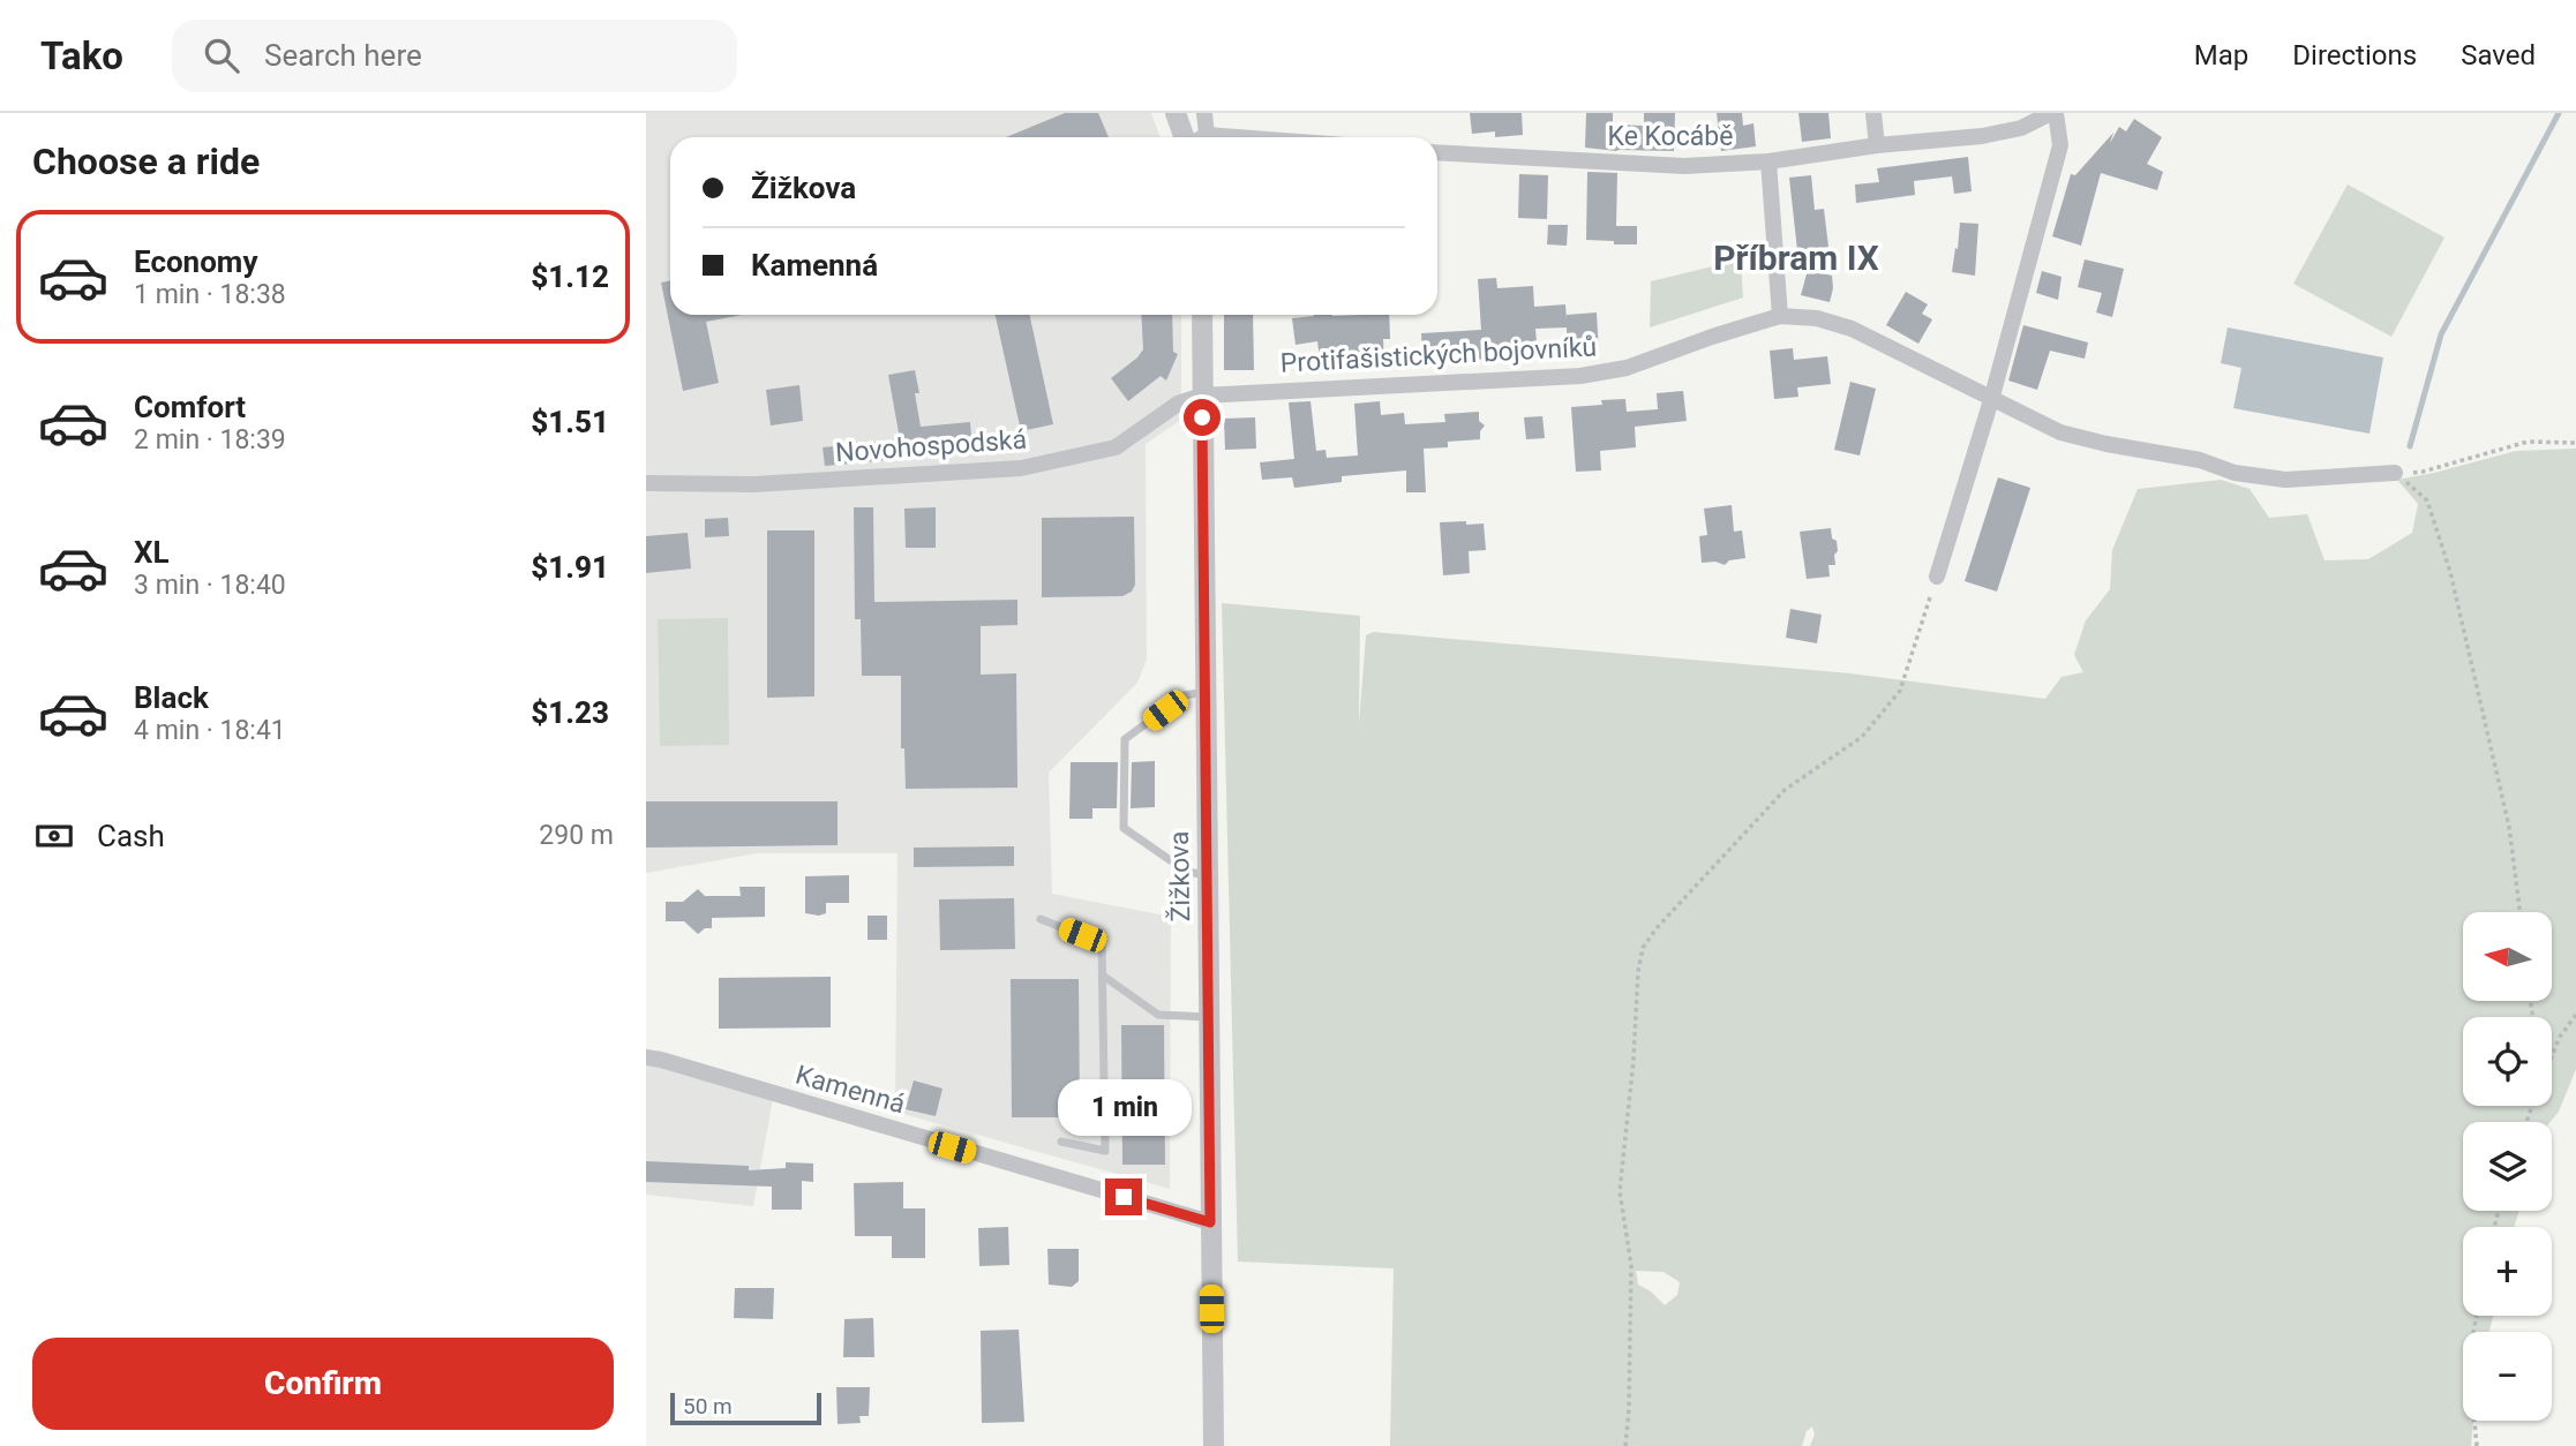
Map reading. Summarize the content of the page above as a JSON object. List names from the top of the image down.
{
  "streets": {
    "street": [
      "Ke Kocábě",
      "Protifašistických bojovníků",
      "Novohospodská",
      "Žižkova",
      "Kamenná"
    ]
  },
  "crossings": [
    ["Protifašistických bojovníků", "Novohospodská"],
    ["Protifašistických bojovníků", "Žižkova"],
    ["Novohospodská", "Žižkova"],
    ["Žižkova", "Kamenná"]
  ],
  "districts": ["Příbram IX"],
  "scale_bar": "50 m",
  "north": "left",
  "page": {
    "header": "Tako",
    "search": "Search here",
    "nav": ["Map", "Directions", "Saved"],
    "heading": "Choose a ride",
    "banner": ["Žižkova", "Kamenná"],
    "list": [
      {
        "name": "Economy",
        "note": "1 min · 18:38",
        "value": "$1.12"
      },
      {
        "name": "Comfort",
        "note": "2 min · 18:39",
        "value": "$1.51"
      },
      {
        "name": "XL",
        "note": "3 min · 18:40",
        "value": "$1.91"
      },
      {
        "name": "Black",
        "note": "4 min · 18:41",
        "value": "$1.23"
      }
    ],
    "pay": ["Cash", "290 m"],
    "map_buttons": ["+", "−"],
    "bubble": "1 min",
    "buttons": "Confirm",
    "scale": "50 m"
  }
}
